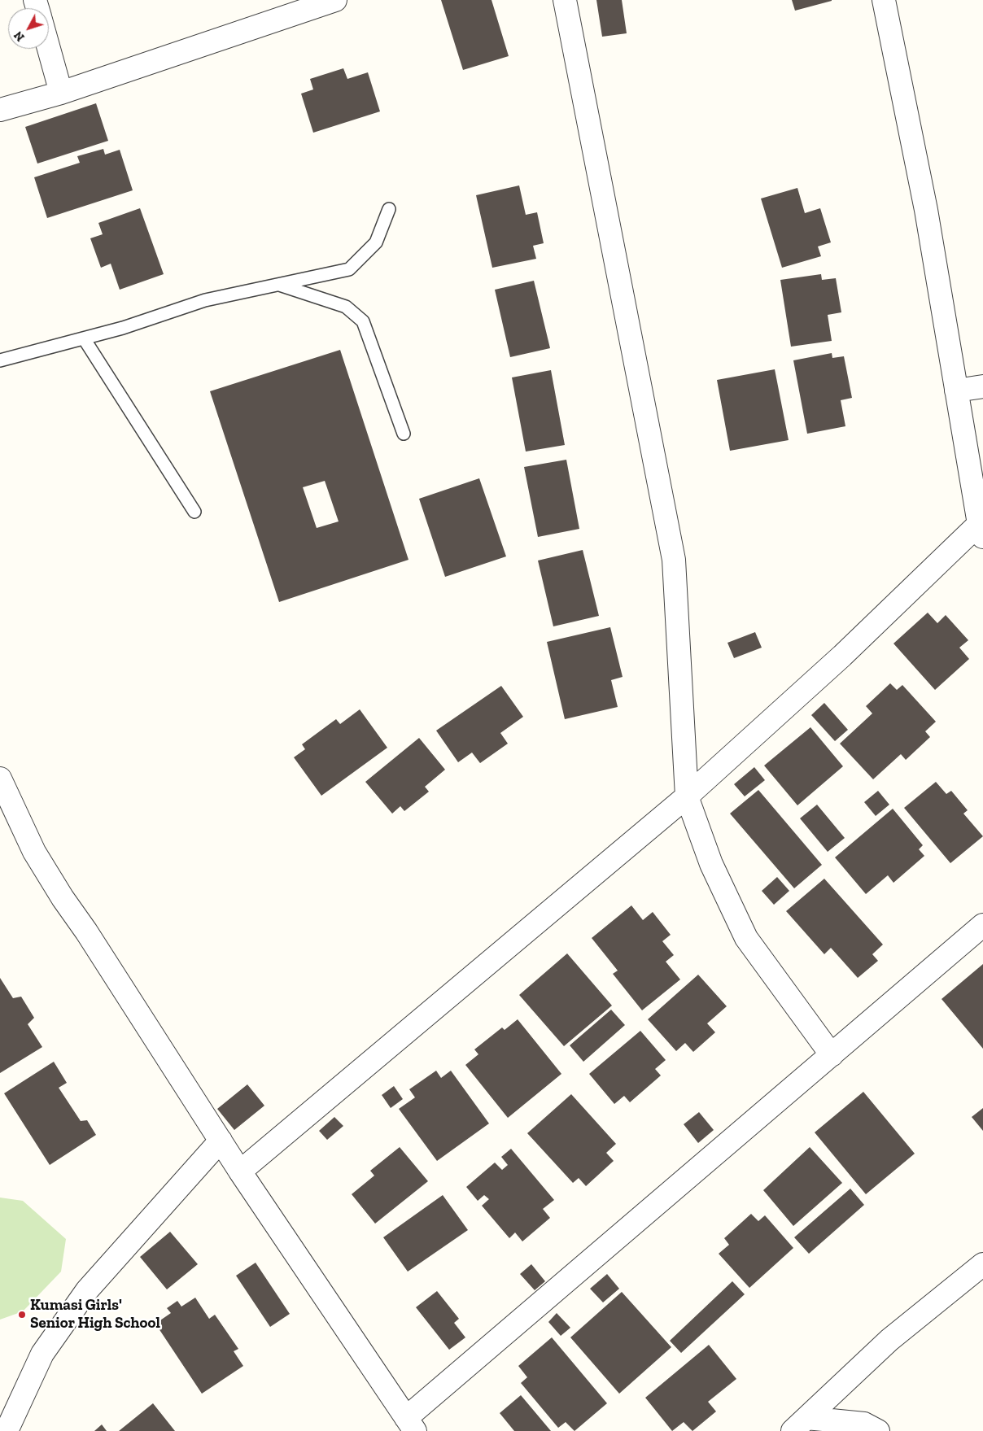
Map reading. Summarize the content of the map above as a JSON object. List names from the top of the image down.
{
  "places": ["Kumasi Girls' Senior High School"],
  "north": "bottom left"
}
